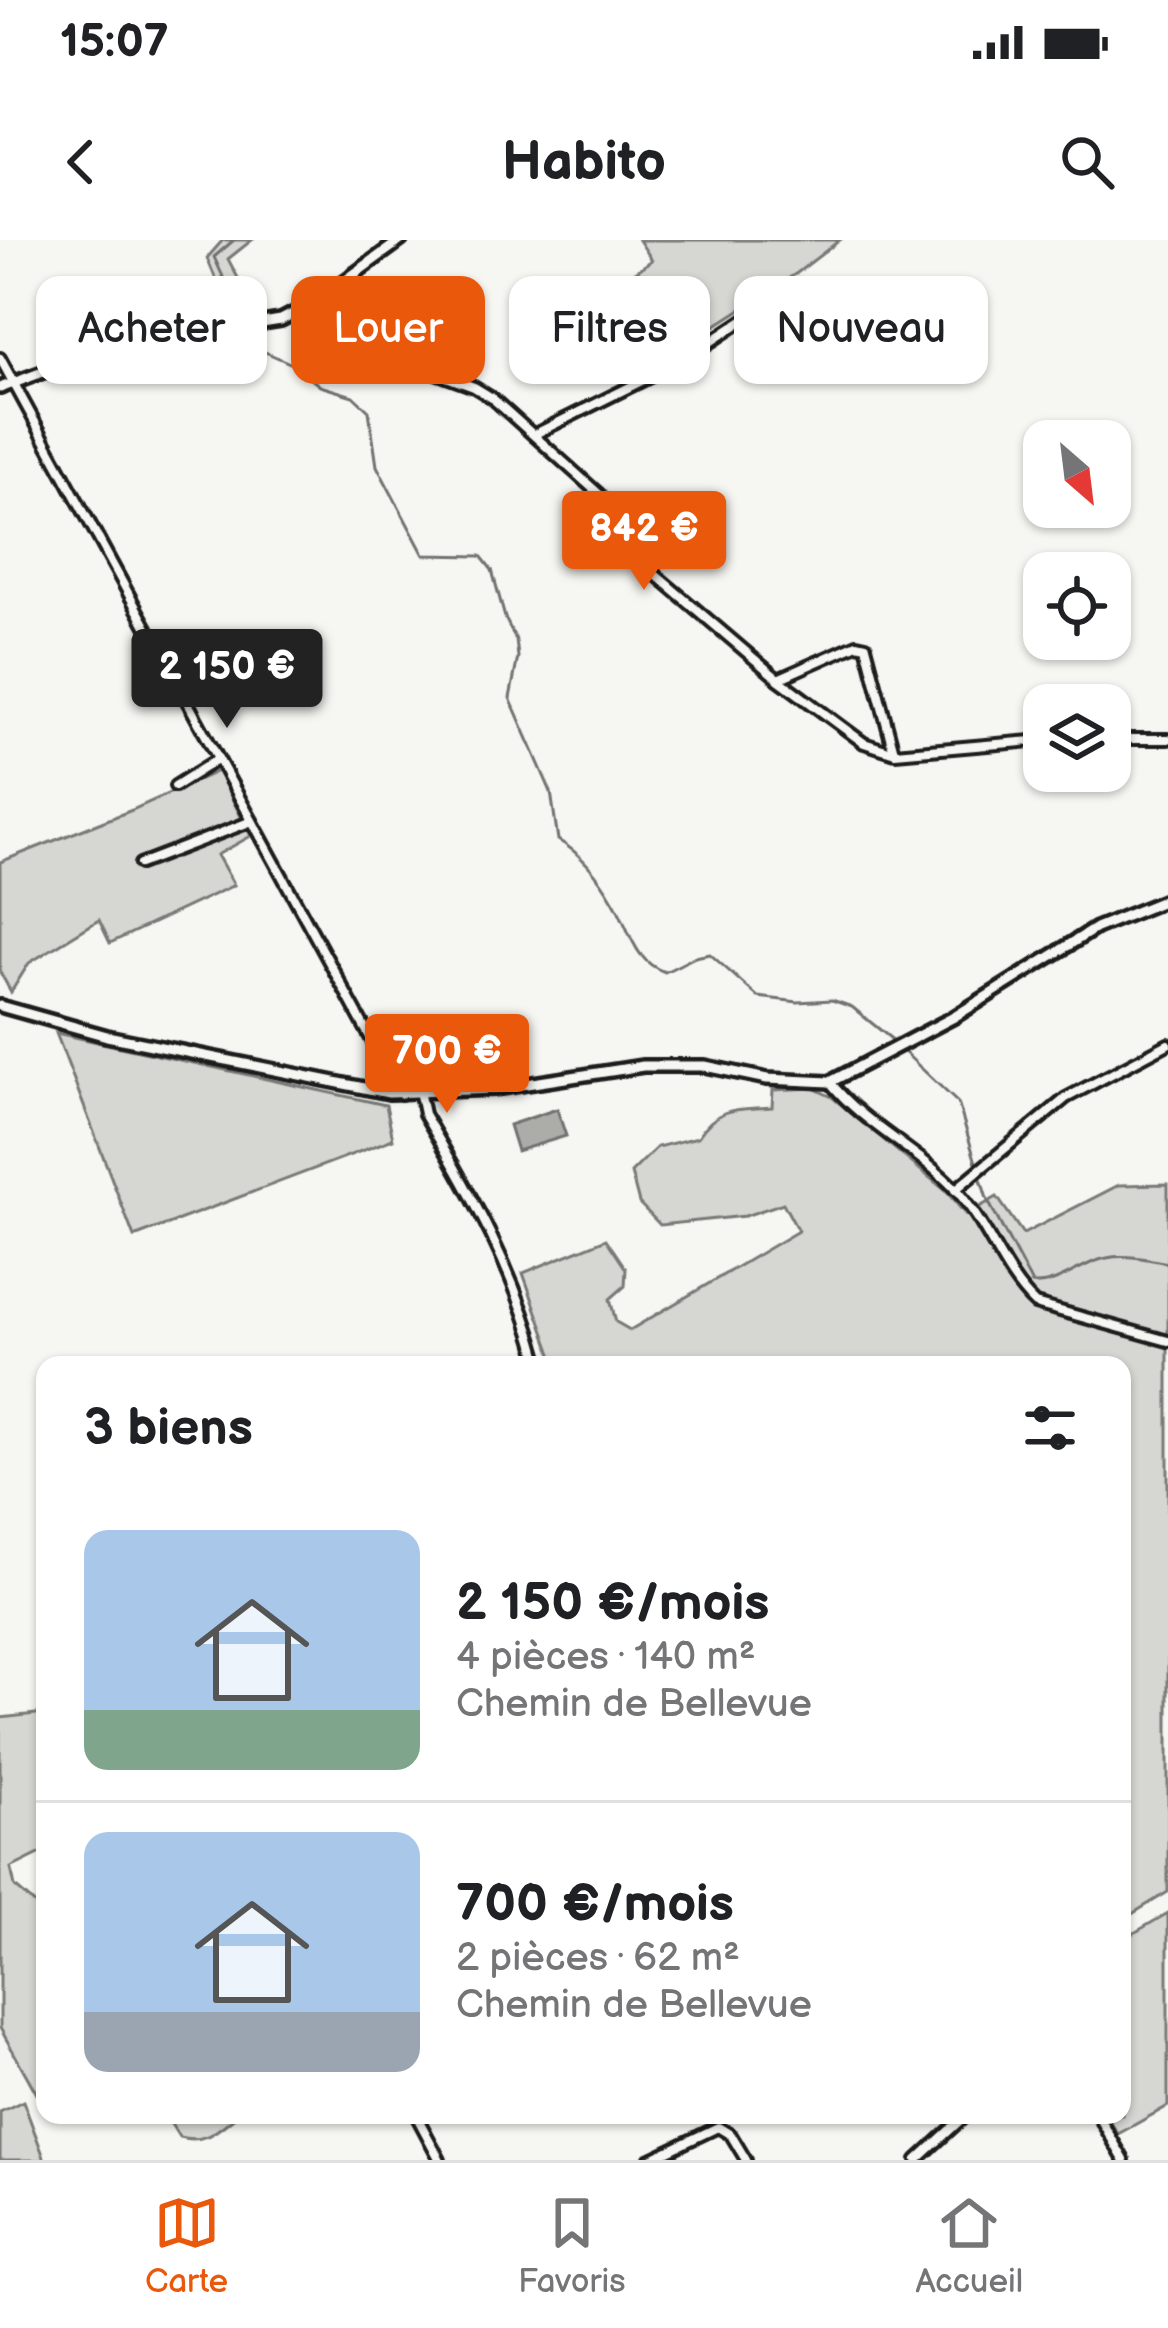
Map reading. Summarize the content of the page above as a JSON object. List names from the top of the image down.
{
  "north": "bottom right",
  "page": {
    "status": "15:07",
    "header": "Habito",
    "chip": [
      "Acheter",
      "Louer",
      "Filtres",
      "Nouveau"
    ],
    "price": ["842 €", "2 150 €", "700 €"],
    "heading": "3 biens",
    "list": [
      {
        "name": "2 150 €/mois",
        "note": "4 pièces · 140 m² · Chemin de Bellevue"
      },
      {
        "name": "700 €/mois",
        "note": "2 pièces · 62 m² · Chemin de Bellevue"
      }
    ],
    "tabs": ["Carte", "Favoris", "Accueil"]
  }
}
